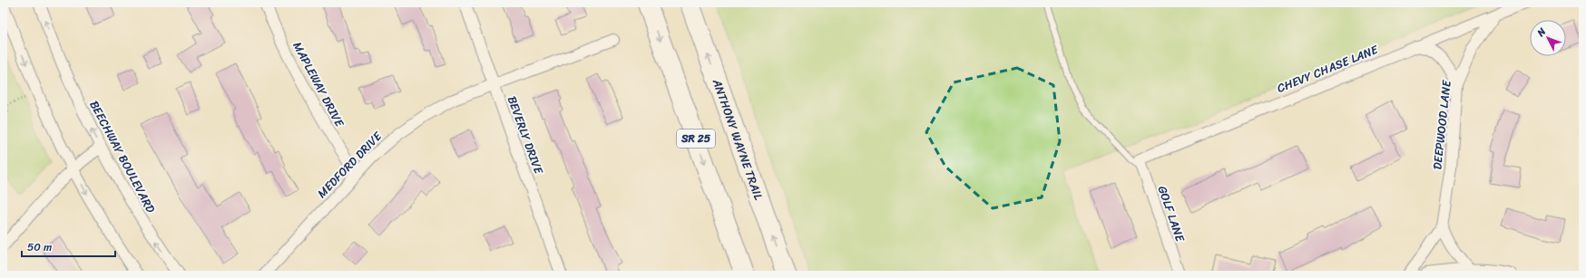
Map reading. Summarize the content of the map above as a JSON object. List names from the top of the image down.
{
  "streets": {
    "highway": ["SR 25", "ANTHONY WAYNE TRAIL"],
    "street": [
      "CHEVY CHASE LANE",
      "MAPLEWAY DRIVE",
      "DEEPWOOD LANE",
      "BEVERLY DRIVE",
      "BEECHWAY BOULEVARD",
      "MEDFORD DRIVE",
      "GOLF LANE"
    ]
  },
  "crossings": [
    ["CHEVY CHASE LANE", "DEEPWOOD LANE"],
    ["CHEVY CHASE LANE", "GOLF LANE"],
    ["MAPLEWAY DRIVE", "MEDFORD DRIVE"],
    ["BEVERLY DRIVE", "MEDFORD DRIVE"]
  ],
  "scale_bar": "50 m",
  "north": "top left"
}
